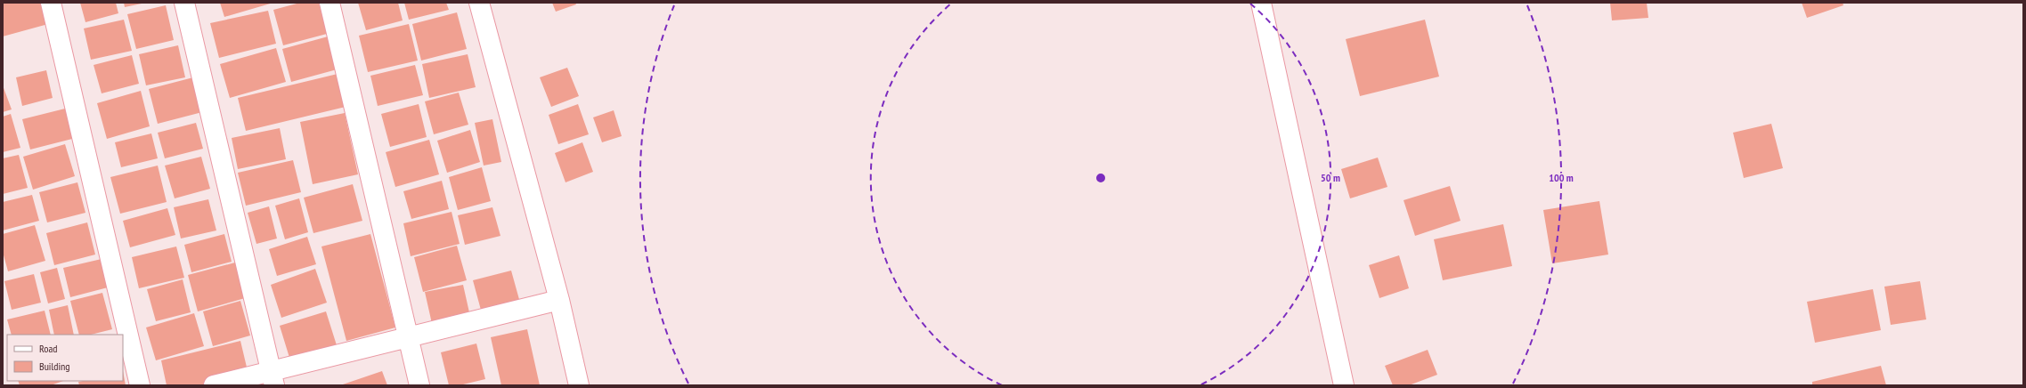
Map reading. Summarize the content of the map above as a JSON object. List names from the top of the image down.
{
  "legend": ["Road", "Building"],
  "rings": ["50 m", "100 m"]
}
